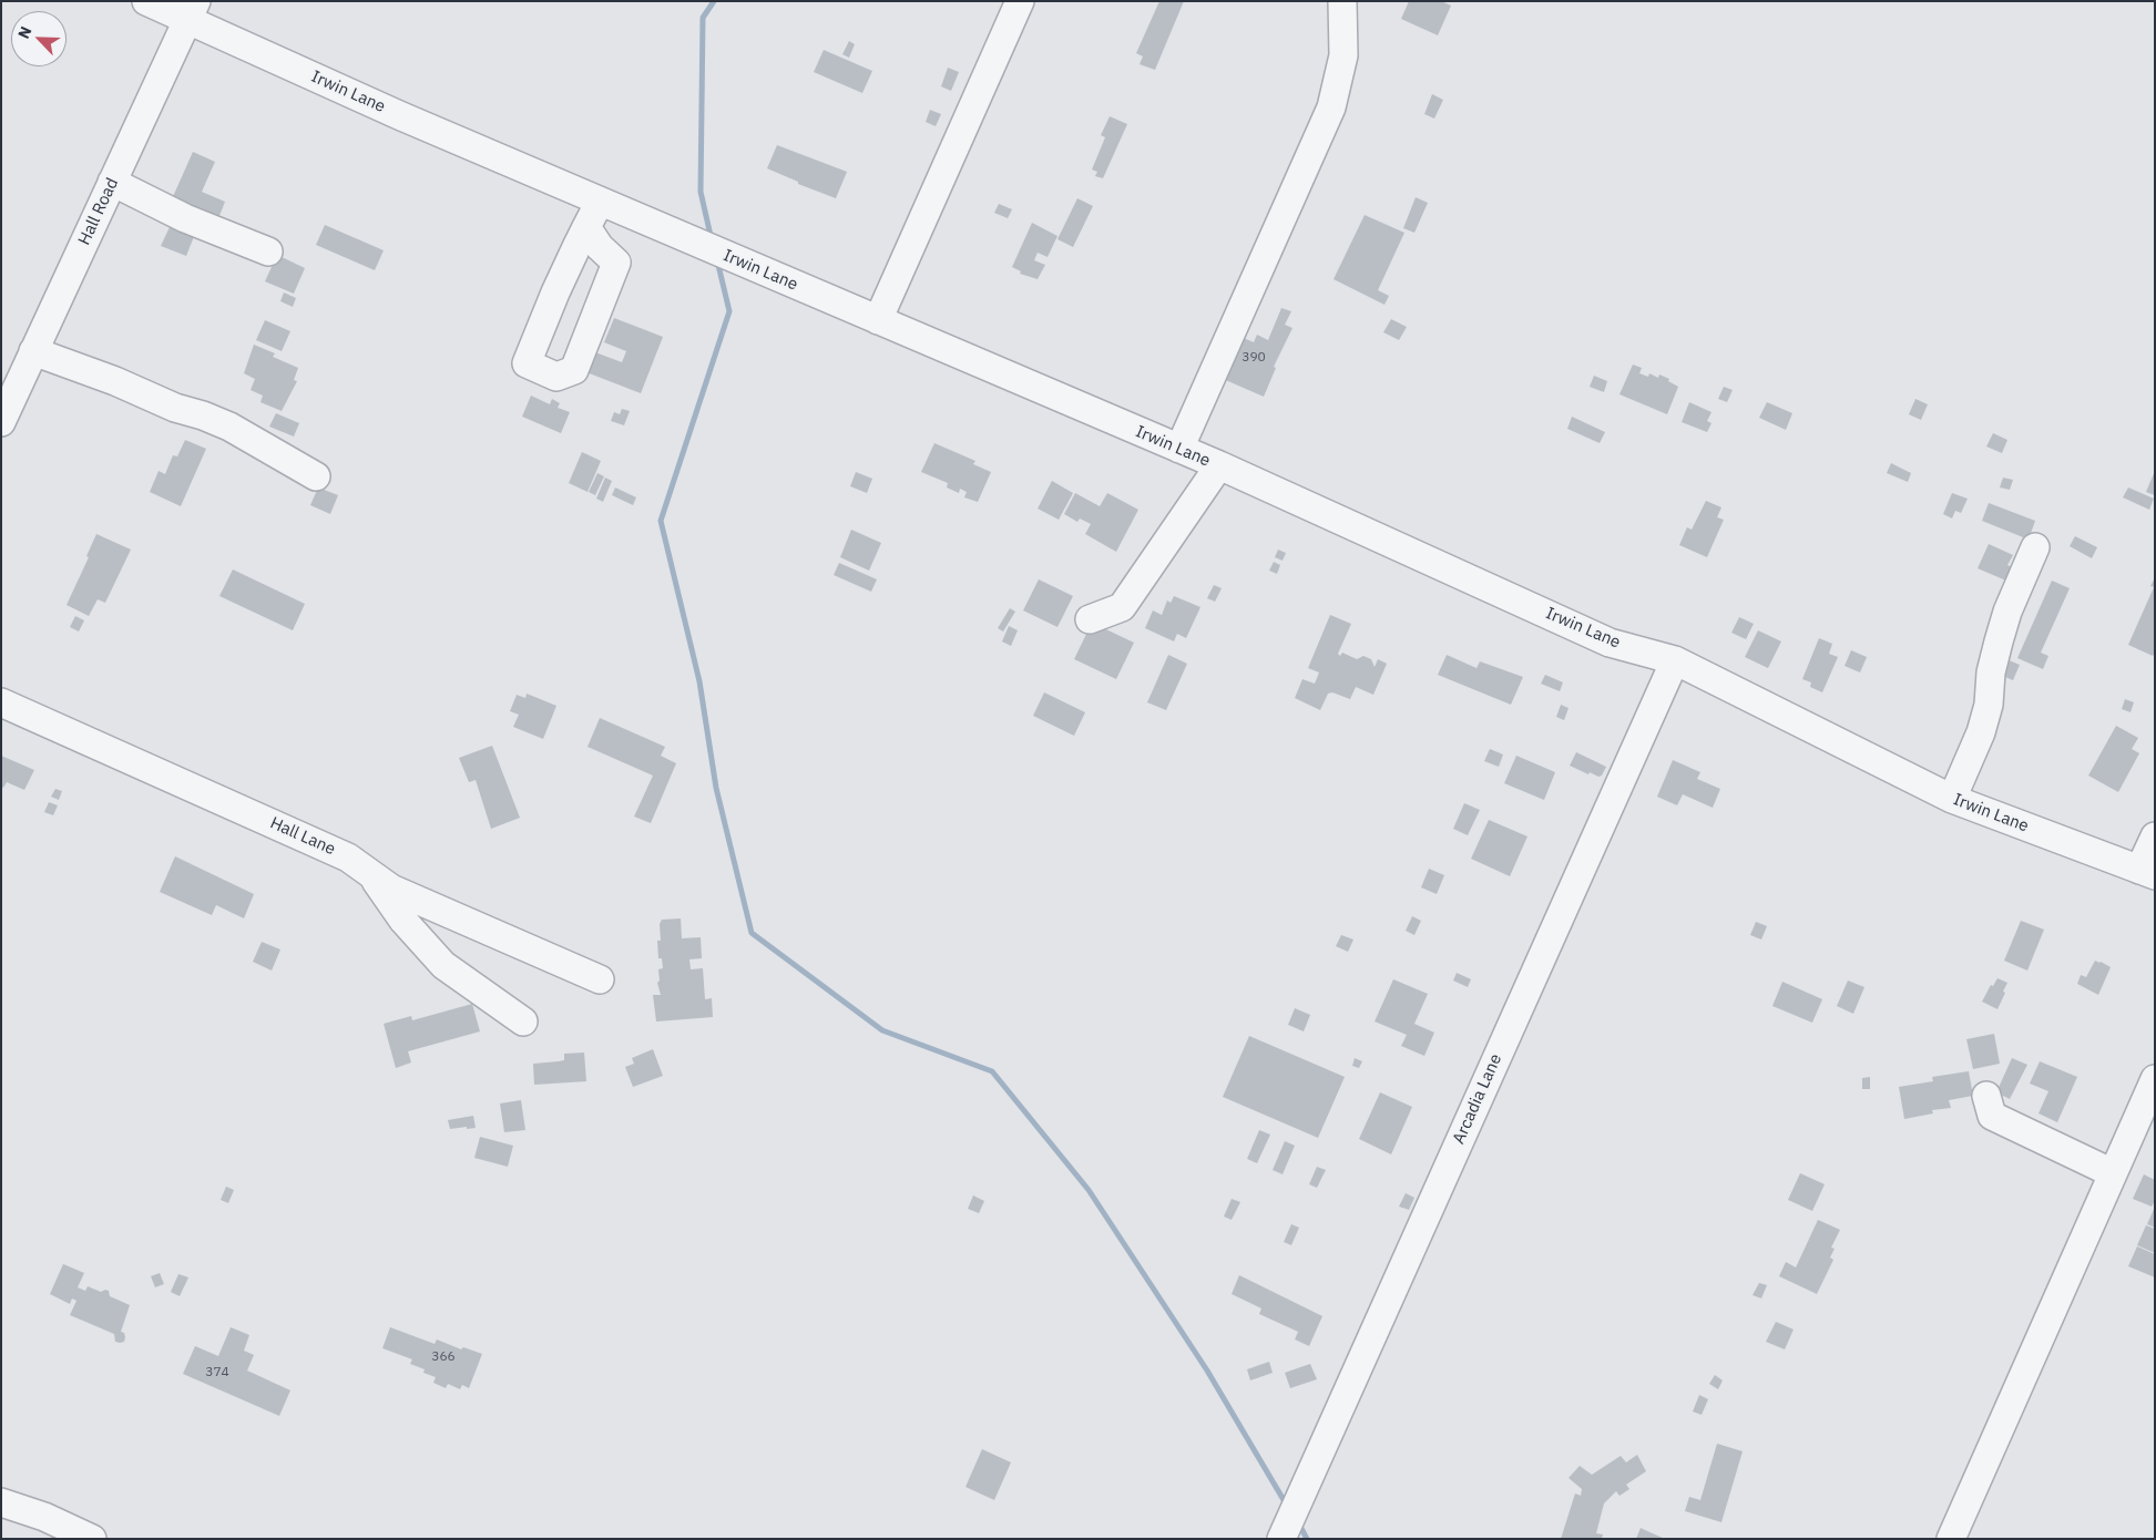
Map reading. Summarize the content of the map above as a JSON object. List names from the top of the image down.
{
  "streets": {
    "street": [
      "Irwin Lane",
      "Hall Road",
      "Hall Lane",
      "Arcadia Lane"
    ]
  },
  "crossings": [
    ["Irwin Lane", "Hall Road"],
    ["Irwin Lane", "Arcadia Lane"]
  ],
  "house_numbers": ["390", "366", "374"],
  "north": "top left"
}
